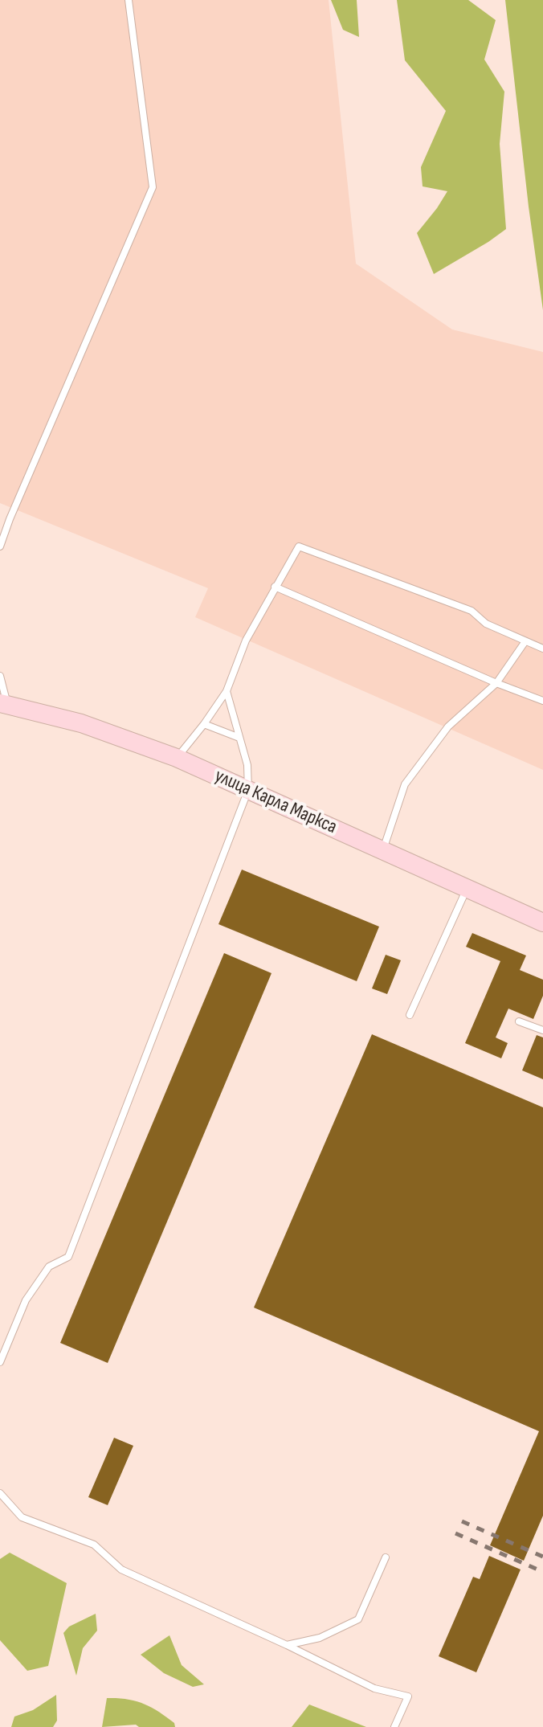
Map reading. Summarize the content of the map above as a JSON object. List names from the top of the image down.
{
  "streets": {
    "main road": ["улица Карла Маркса"]
  }
}
